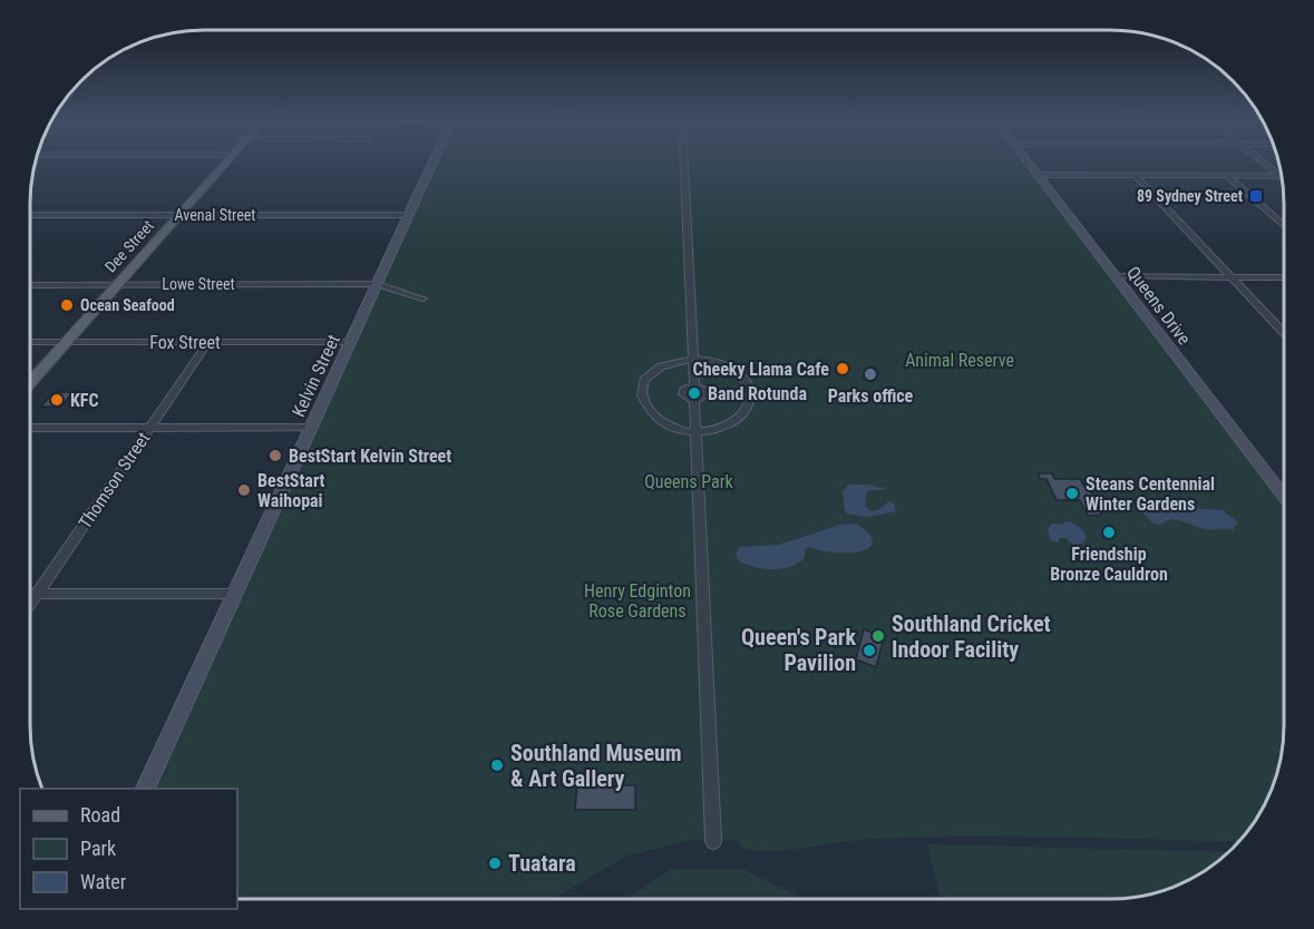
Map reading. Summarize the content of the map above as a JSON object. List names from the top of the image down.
{
  "streets": {
    "main road": ["Dee Street", "Queens Drive", "Kelvin Street"],
    "street": [
      "Avenal Street",
      "Lowe Street",
      "Fox Street",
      "Thomson Street"
    ]
  },
  "crossings": [
    ["Avenal Street", "Dee Street"],
    ["Avenal Street", "Kelvin Street"],
    ["Dee Street", "Lowe Street"],
    ["Dee Street", "Fox Street"],
    ["Lowe Street", "Kelvin Street"],
    ["Fox Street", "Kelvin Street"],
    ["Fox Street", "Thomson Street"]
  ],
  "parks": ["Animal Reserve", "Queens Park", "Henry Edginton Rose Gardens"],
  "places": {
    "transit": ["89 Sydney Street"],
    "other": [
      "Ocean Seafood",
      "Cheeky Llama Cafe",
      "Parks office",
      "Band Rotunda",
      "KFC",
      "BestStart Kelvin Street",
      "BestStart Waihopai",
      "Steans Centennial Winter Gardens",
      "Friendship Bronze Cauldron",
      "Southland Cricket Indoor Facility",
      "Queen's Park Pavilion",
      "Southland Museum & Art Gallery",
      "Tuatara"
    ]
  },
  "legend": ["Road", "Park", "Water"]
}
